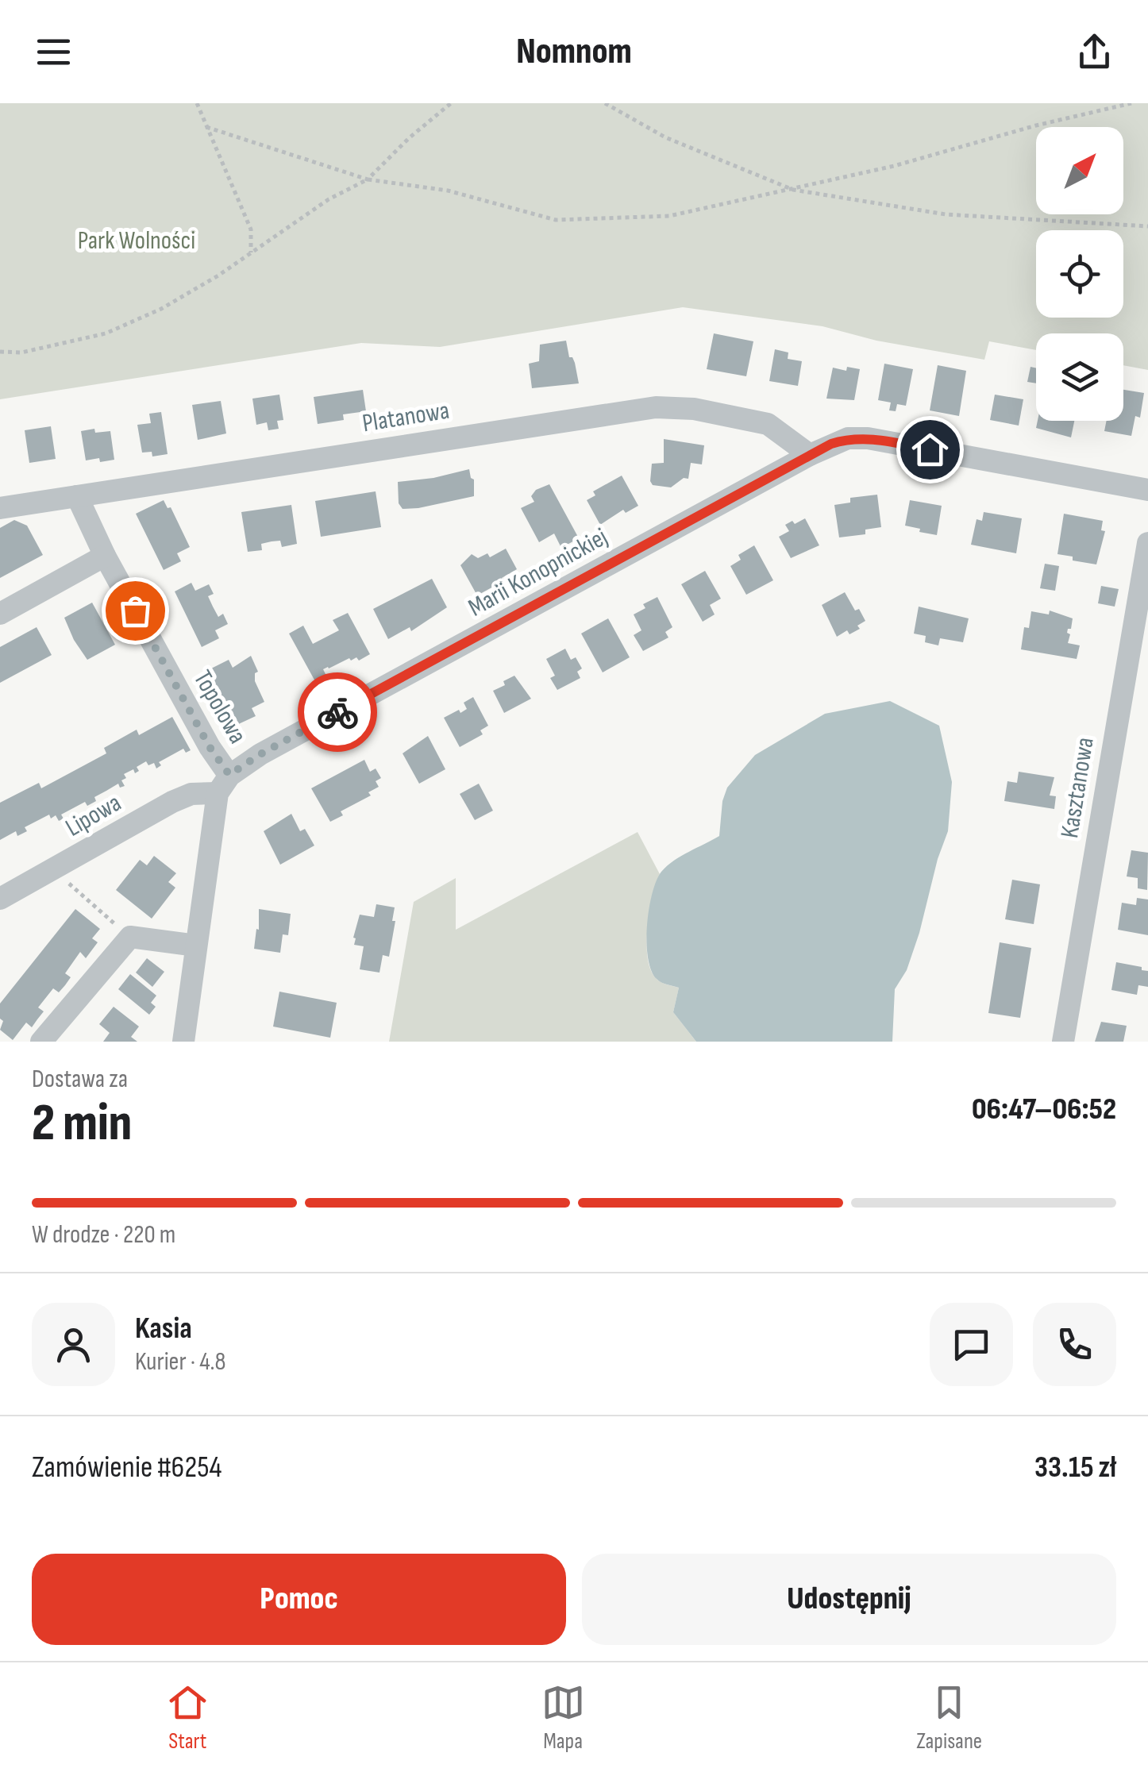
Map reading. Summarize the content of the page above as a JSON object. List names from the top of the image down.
{
  "streets": {
    "street": [
      "Platanowa",
      "Marii Konopnickiej",
      "Topolowa",
      "Kasztanowa",
      "Lipowa"
    ]
  },
  "crossings": [
    ["Platanowa", "Marii Konopnickiej"],
    ["Platanowa", "Topolowa"],
    ["Marii Konopnickiej", "Topolowa"],
    ["Marii Konopnickiej", "Lipowa"],
    ["Topolowa", "Lipowa"]
  ],
  "parks": ["Park Wolności"],
  "north": "top right",
  "page": {
    "header": "Nomnom",
    "heading": ["2 min", "Dostawa za", "06:47–06:52"],
    "panel": [
      "Kasia",
      "Kurier · 4.8",
      "Zamówienie #6254",
      "33.15 zł"
    ],
    "bar": "W drodze · 220 m",
    "buttons": ["Pomoc", "Udostępnij"],
    "tabs": ["Start", "Mapa", "Zapisane"]
  }
}
